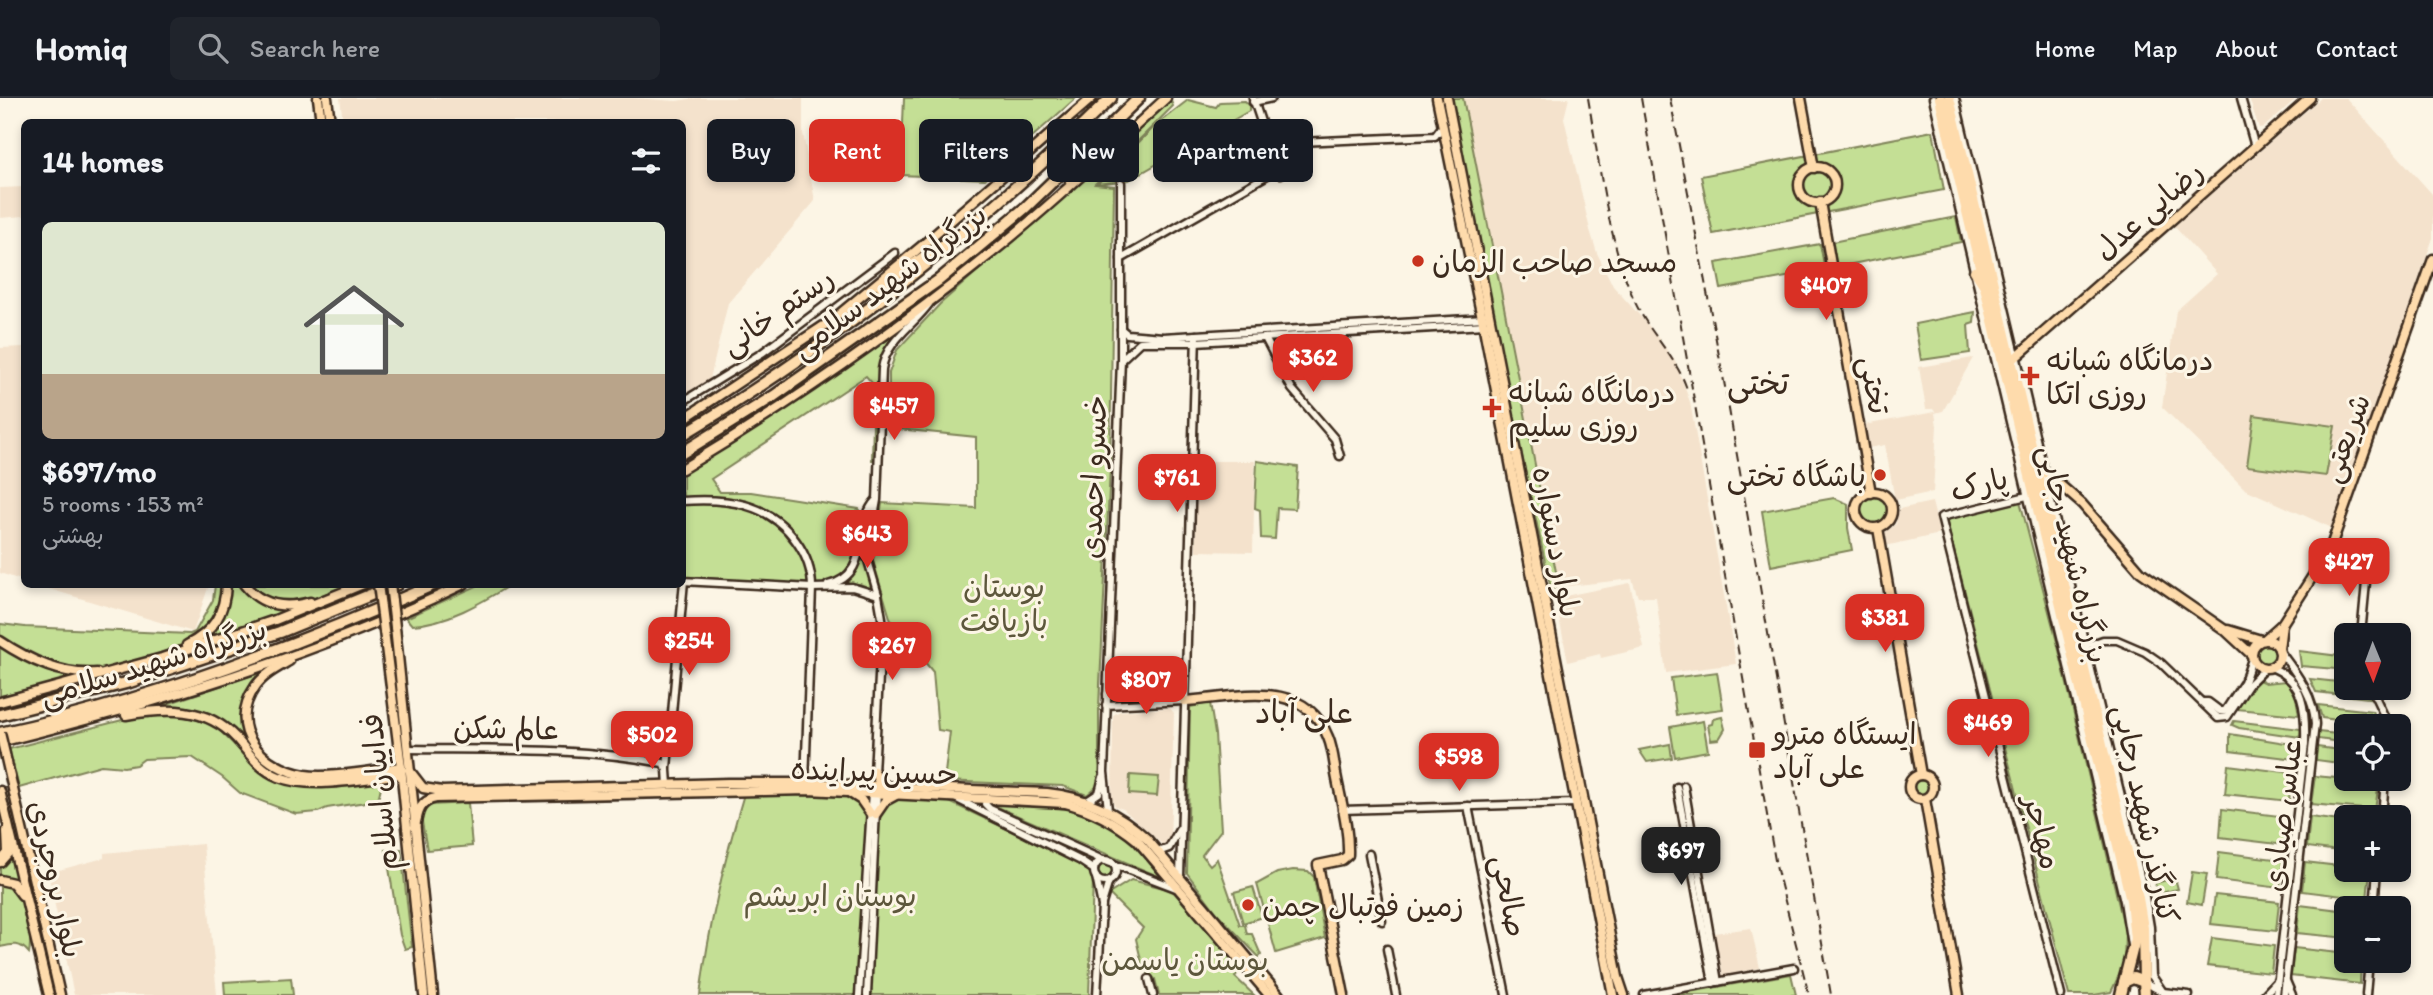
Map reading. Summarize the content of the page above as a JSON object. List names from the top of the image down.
{
  "streets": {
    "highway": ["بزرگراه شهید سلامی", "بزرگراه شهید رجایی"],
    "main road": [
      "رضایی عدل",
      "تختی",
      "شریعتی",
      "بلوار دستواره",
      "حسین پیراینده",
      "فداییان اسلام",
      "بلوار بروجردی"
    ],
    "street": [
      "رستم خانی",
      "خسرو احمدی",
      "پارک",
      "عالم شکن",
      "کنارگذر شهید رجایی",
      "عباس صیادی",
      "مهاجر",
      "صالحی"
    ]
  },
  "crossings": [
    ["رضایی عدل", "کنارگذر شهید رجایی"],
    ["بزرگراه شهید سلامی", "بلوار بروجردی"],
    ["شریعتی", "عباس صیادی"],
    ["خسرو احمدی", "حسین پیراینده"],
    ["پارک", "کنارگذر شهید رجایی"],
    ["پارک", "مهاجر"],
    ["بزرگراه شهید رجایی", "کنارگذر شهید رجایی"],
    ["عالم شکن", "فداییان اسلام"]
  ],
  "districts": ["تختی", "علی آباد"],
  "parks": ["بوستان بازیافت", "بوستان ابریشم", "بوستان یاسمن"],
  "places": {
    "other": ["مسجد صاحب الزمان", "باشگاه تختی", "زمین فوتبال چمن"],
    "health": ["درمانگاه شبانه روزی اتکا", "درمانگاه شبانه روزی سلیم"],
    "transit": ["ایستگاه مترو علی آباد"]
  },
  "north": "bottom",
  "page": {
    "header": "Homiq",
    "search": "Search here",
    "nav": [
      "Home",
      "Map",
      "About",
      "Contact"
    ],
    "chip": [
      "Buy",
      "Rent",
      "Filters",
      "New",
      "Apartment"
    ],
    "heading": "14 homes",
    "list": [
      {
        "name": "$697/mo",
        "note": "5 rooms · 153 m² · بهشتی"
      }
    ],
    "price": [
      "$407",
      "$362",
      "$457",
      "$761",
      "$643",
      "$427",
      "$381",
      "$254",
      "$267",
      "$807",
      "$469",
      "$502",
      "$598",
      "$697"
    ],
    "map_buttons": ["+", "−"]
  }
}
